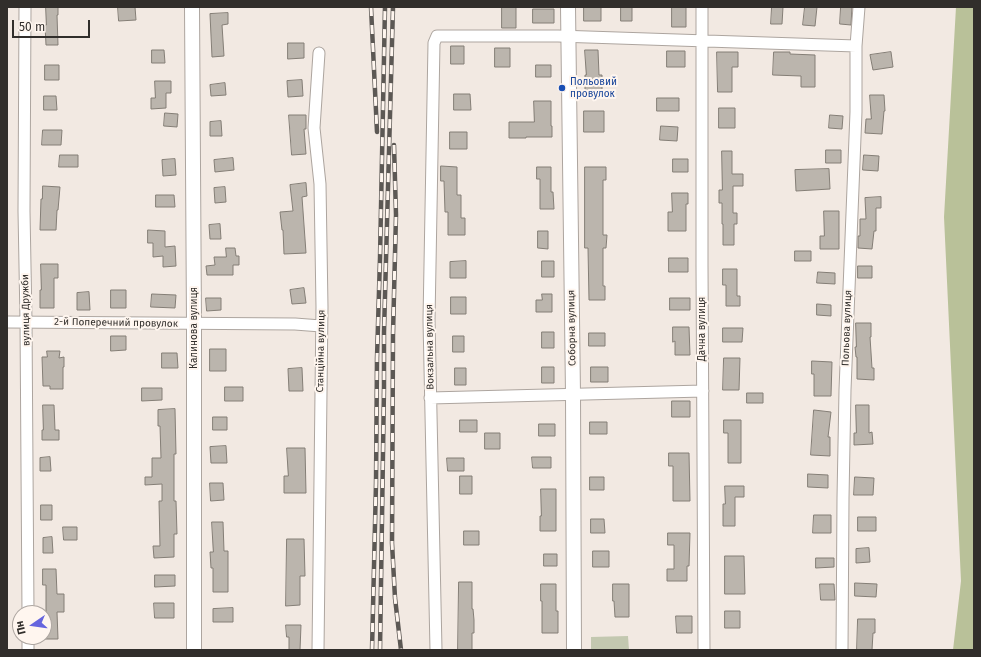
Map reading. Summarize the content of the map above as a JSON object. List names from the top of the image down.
{
  "streets": {
    "street": [
      "вулиця Дружби",
      "2-й Поперечний провулок",
      "Калинова вулиця",
      "Соборна вулиця",
      "Польова вулиця",
      "Дачна вулиця",
      "Вокзальна вулиця",
      "Станційна вулиця"
    ]
  },
  "crossings": [
    ["вулиця Дружби", "2-й Поперечний провулок"],
    ["2-й Поперечний провулок", "Калинова вулиця"],
    ["2-й Поперечний провулок", "Станційна вулиця"],
    ["Соборна вулиця", "Вокзальна вулиця"]
  ],
  "places": ["Польовий провулок"],
  "scale_bar": "50 m",
  "north": "left"
}
